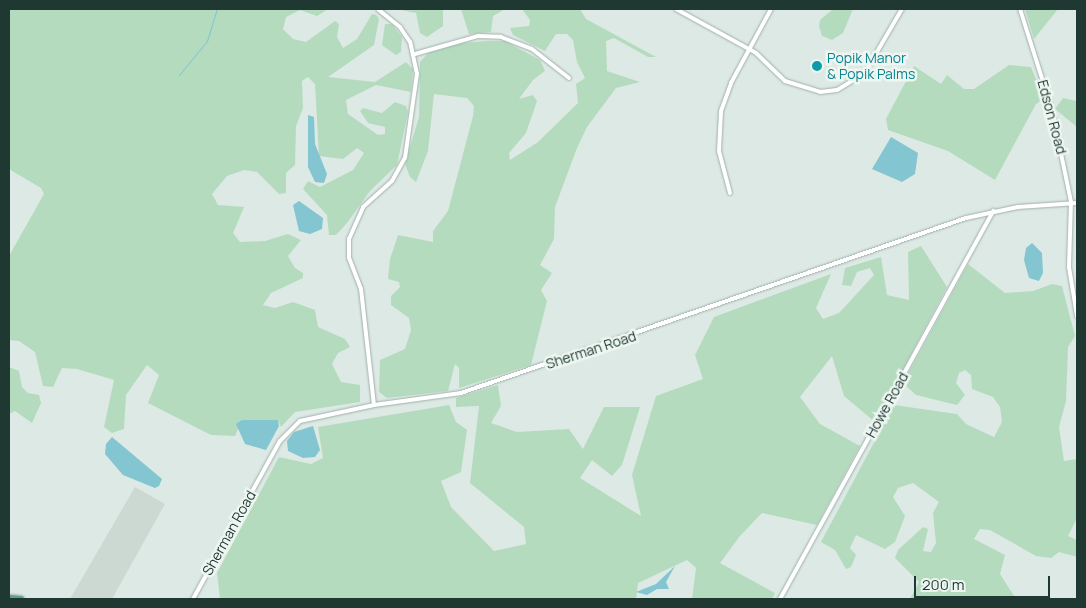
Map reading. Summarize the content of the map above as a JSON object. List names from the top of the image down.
{
  "streets": {
    "street": ["Edson Road", "Sherman Road", "Howe Road"]
  },
  "crossings": [
    ["Edson Road", "Sherman Road"],
    ["Sherman Road", "Howe Road"]
  ],
  "places": ["Popik Manor & Popik Palms"],
  "scale_bar": "200 m"
}
